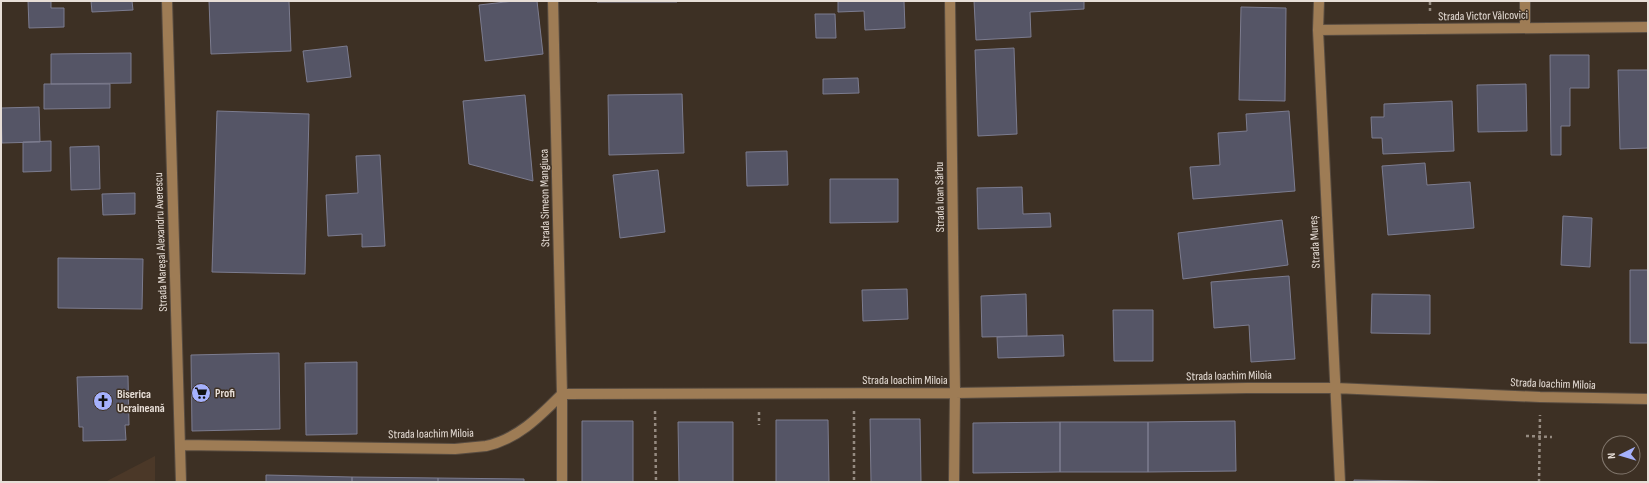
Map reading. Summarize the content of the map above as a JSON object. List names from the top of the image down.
{
  "streets": {
    "street": [
      "Strada Victor Vâlcovici",
      "Strada Ioan Sârbu",
      "Strada Simeon Mangiuca",
      "Strada Mareșal Alexandru Averescu",
      "Strada Mureș",
      "Strada Ioachim Miloia"
    ]
  },
  "crossings": [
    ["Strada Victor Vâlcovici", "Strada Mureș"],
    ["Strada Ioan Sârbu", "Strada Ioachim Miloia"],
    ["Strada Simeon Mangiuca", "Strada Ioachim Miloia"],
    ["Strada Mareșal Alexandru Averescu", "Strada Ioachim Miloia"],
    ["Strada Mureș", "Strada Ioachim Miloia"]
  ],
  "places": {
    "supermarket": ["Profi"],
    "church": ["Biserica Ucraineană"]
  },
  "north": "left"
}
